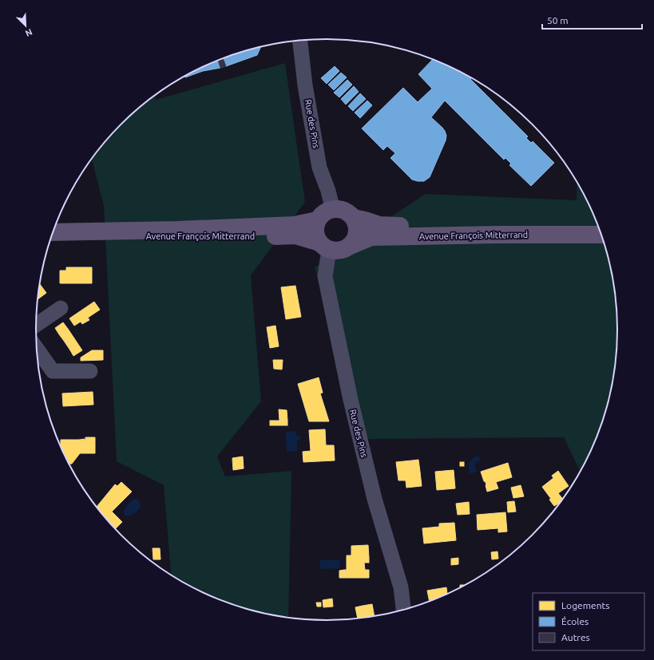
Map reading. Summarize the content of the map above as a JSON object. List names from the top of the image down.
{
  "streets": {
    "main road": ["Avenue François Mitterrand"],
    "street": ["Rue des Pins"]
  },
  "crossings": [
    ["Rue des Pins", "Avenue François Mitterrand"]
  ],
  "legend": ["Logements", "Écoles", "Autres"],
  "scale_bar": "50 m",
  "north": "bottom right"
}
